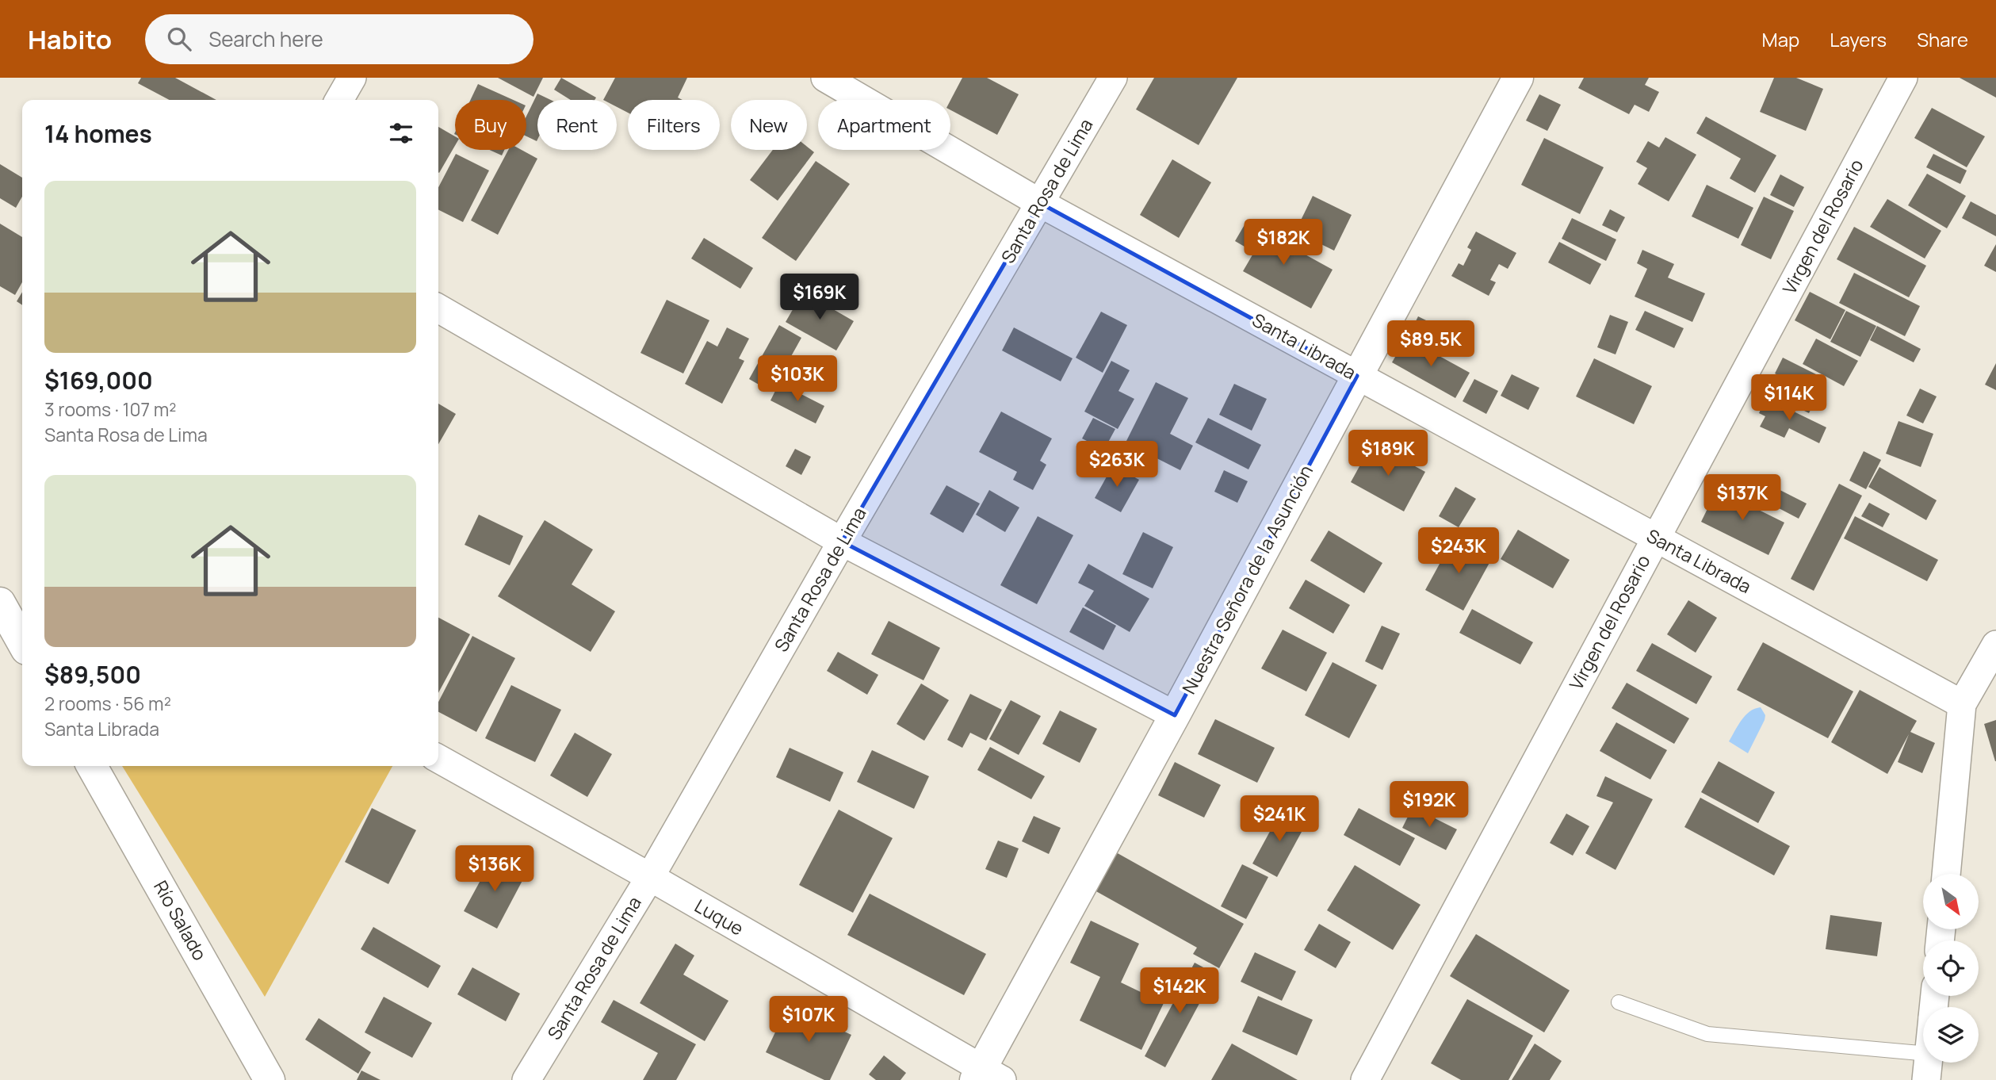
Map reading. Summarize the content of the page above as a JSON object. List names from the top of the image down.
{
  "streets": {
    "street": [
      "Santa Rosa de Lima",
      "Virgen del Rosario",
      "Santa Librada",
      "Nuestra Señora de la Asunción",
      "Luque",
      "Río Salado"
    ]
  },
  "crossings": [
    ["Santa Rosa de Lima", "Santa Librada"],
    ["Santa Rosa de Lima", "Luque"],
    ["Virgen del Rosario", "Santa Librada"],
    ["Santa Librada", "Nuestra Señora de la Asunción"],
    ["Nuestra Señora de la Asunción", "Luque"]
  ],
  "north": "bottom right",
  "page": {
    "header": "Habito",
    "search": "Search here",
    "nav": ["Map", "Layers", "Share"],
    "chip": [
      "Buy",
      "Rent",
      "Filters",
      "New",
      "Apartment"
    ],
    "heading": "14 homes",
    "list": [
      {
        "name": "$169,000",
        "note": "3 rooms · 107 m² · Santa Rosa de Lima"
      },
      {
        "name": "$89,500",
        "note": "2 rooms · 56 m² · Santa Librada"
      }
    ],
    "price": [
      "$182K",
      "$169K",
      "$89.5K",
      "$103K",
      "$114K",
      "$189K",
      "$263K",
      "$137K",
      "$243K",
      "$192K",
      "$241K",
      "$136K",
      "$142K",
      "$107K"
    ]
  }
}
